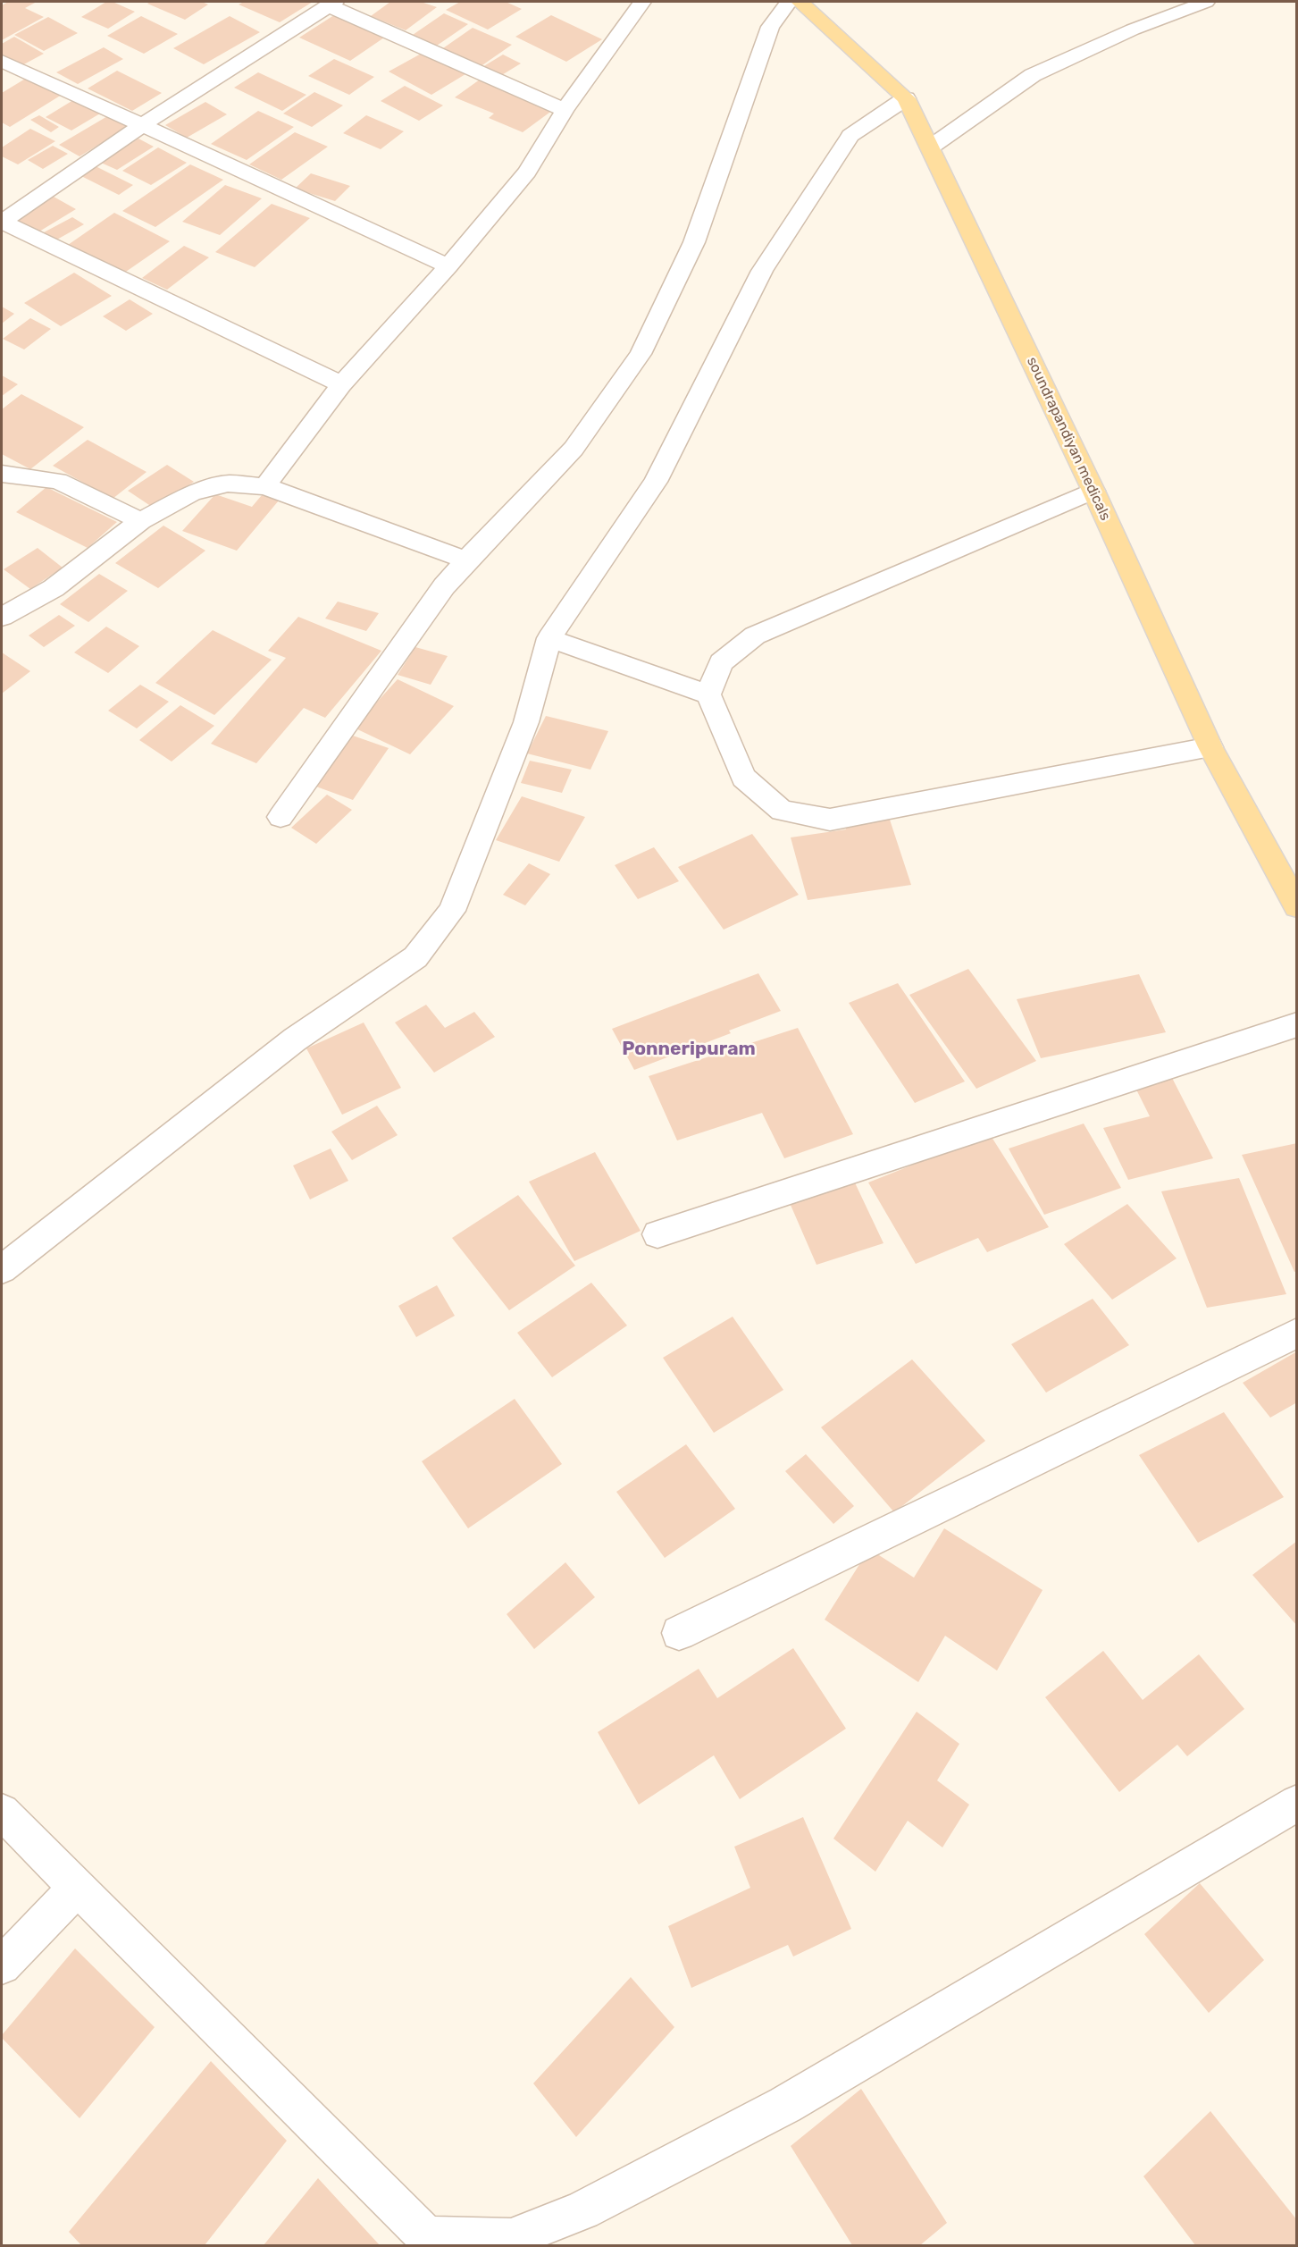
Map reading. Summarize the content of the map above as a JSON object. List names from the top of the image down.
{
  "streets": {
    "main road": ["soundrapandiyan medicals"]
  },
  "districts": ["Ponneripuram"]
}
